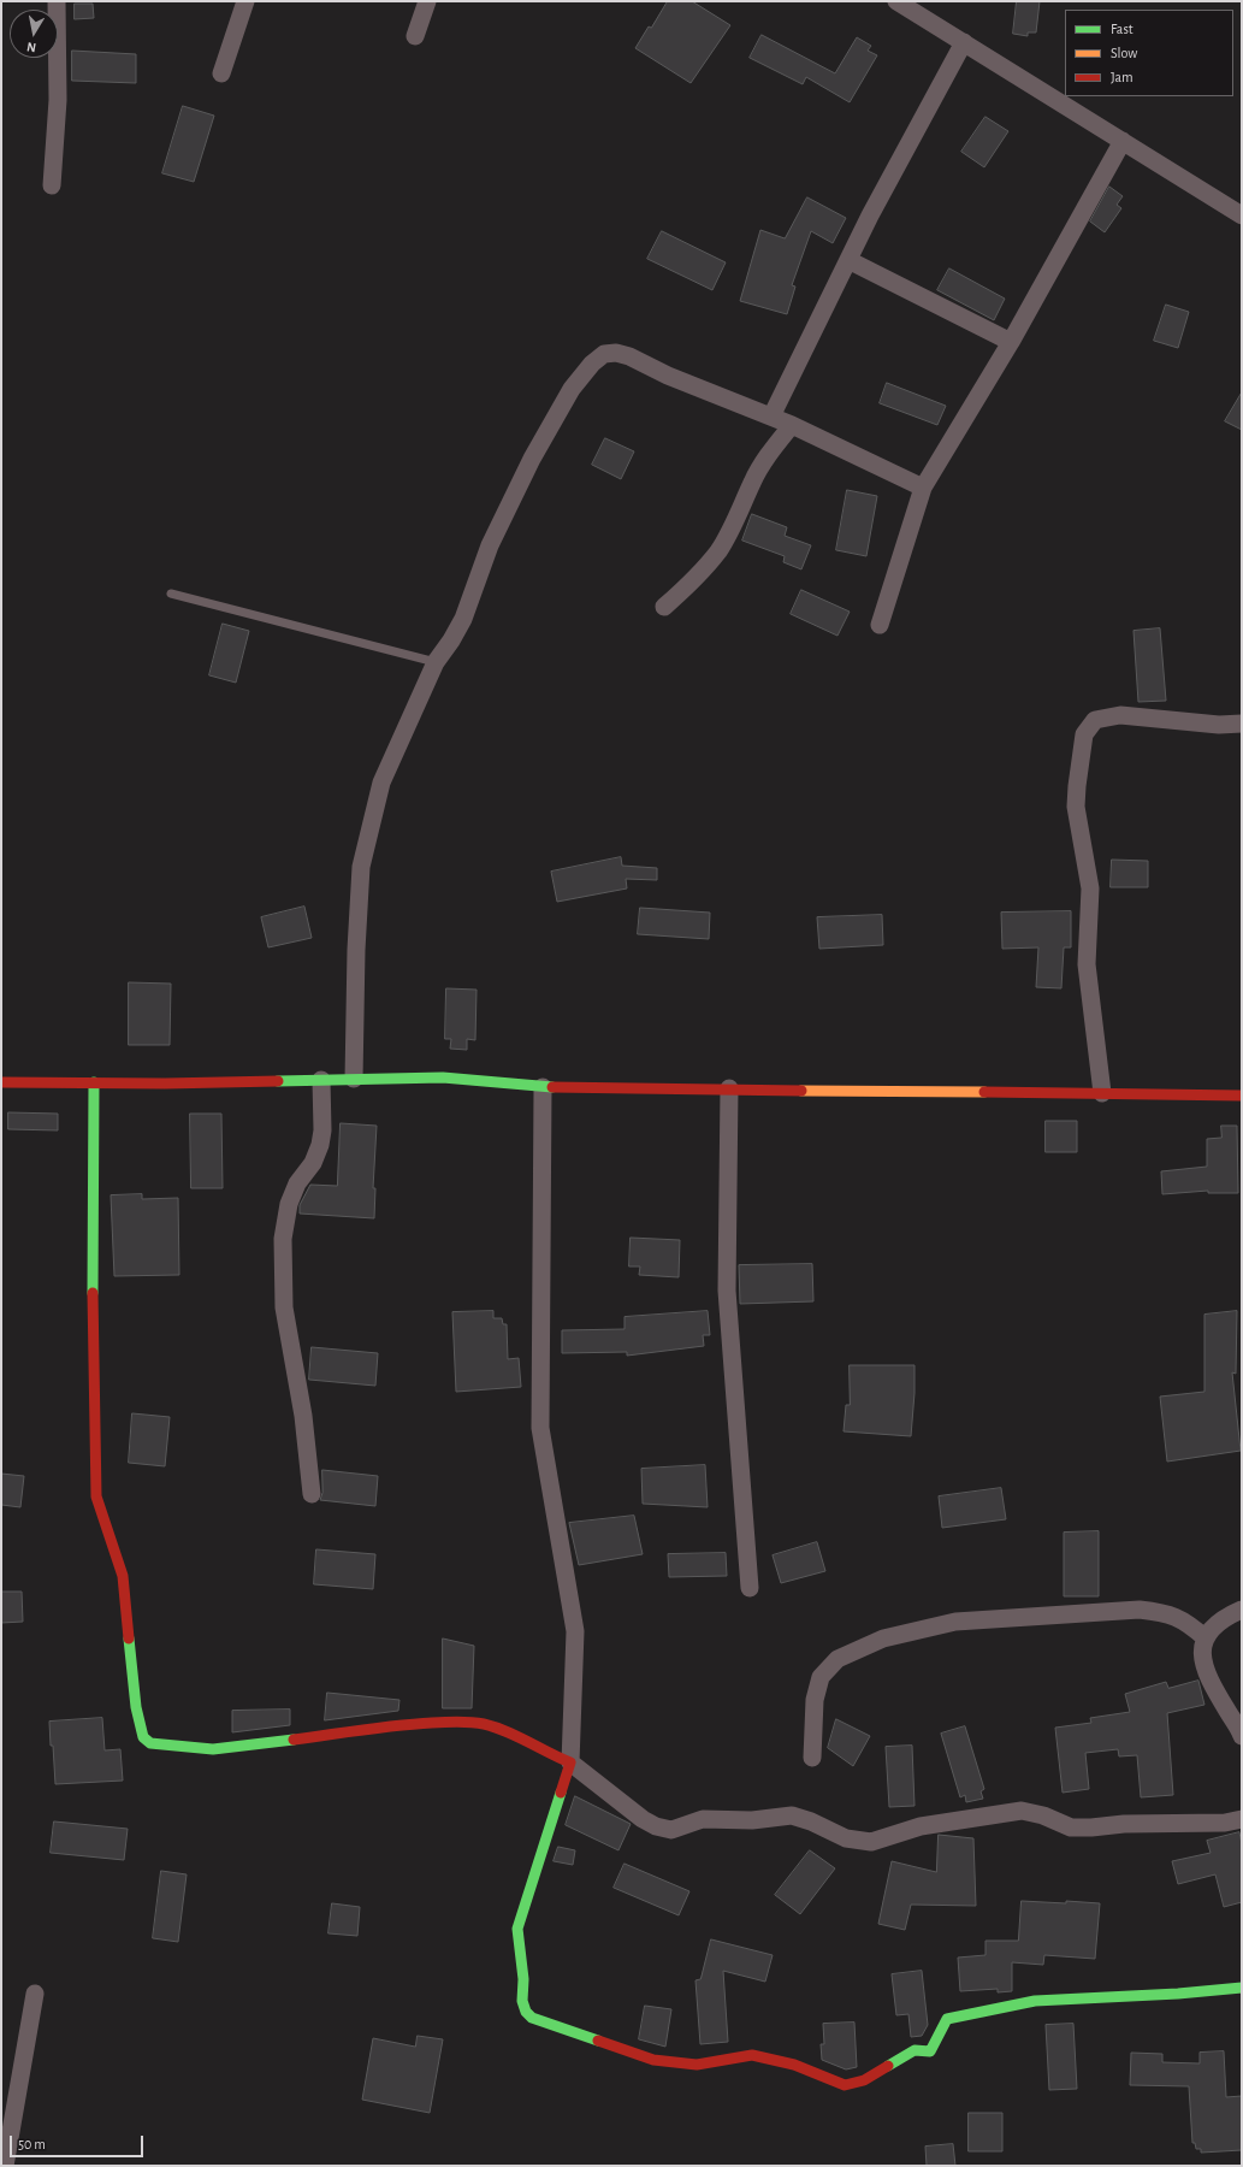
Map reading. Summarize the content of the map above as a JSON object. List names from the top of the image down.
{
  "legend": ["Fast", "Slow", "Jam"],
  "scale_bar": "50 m",
  "north": "bottom"
}
